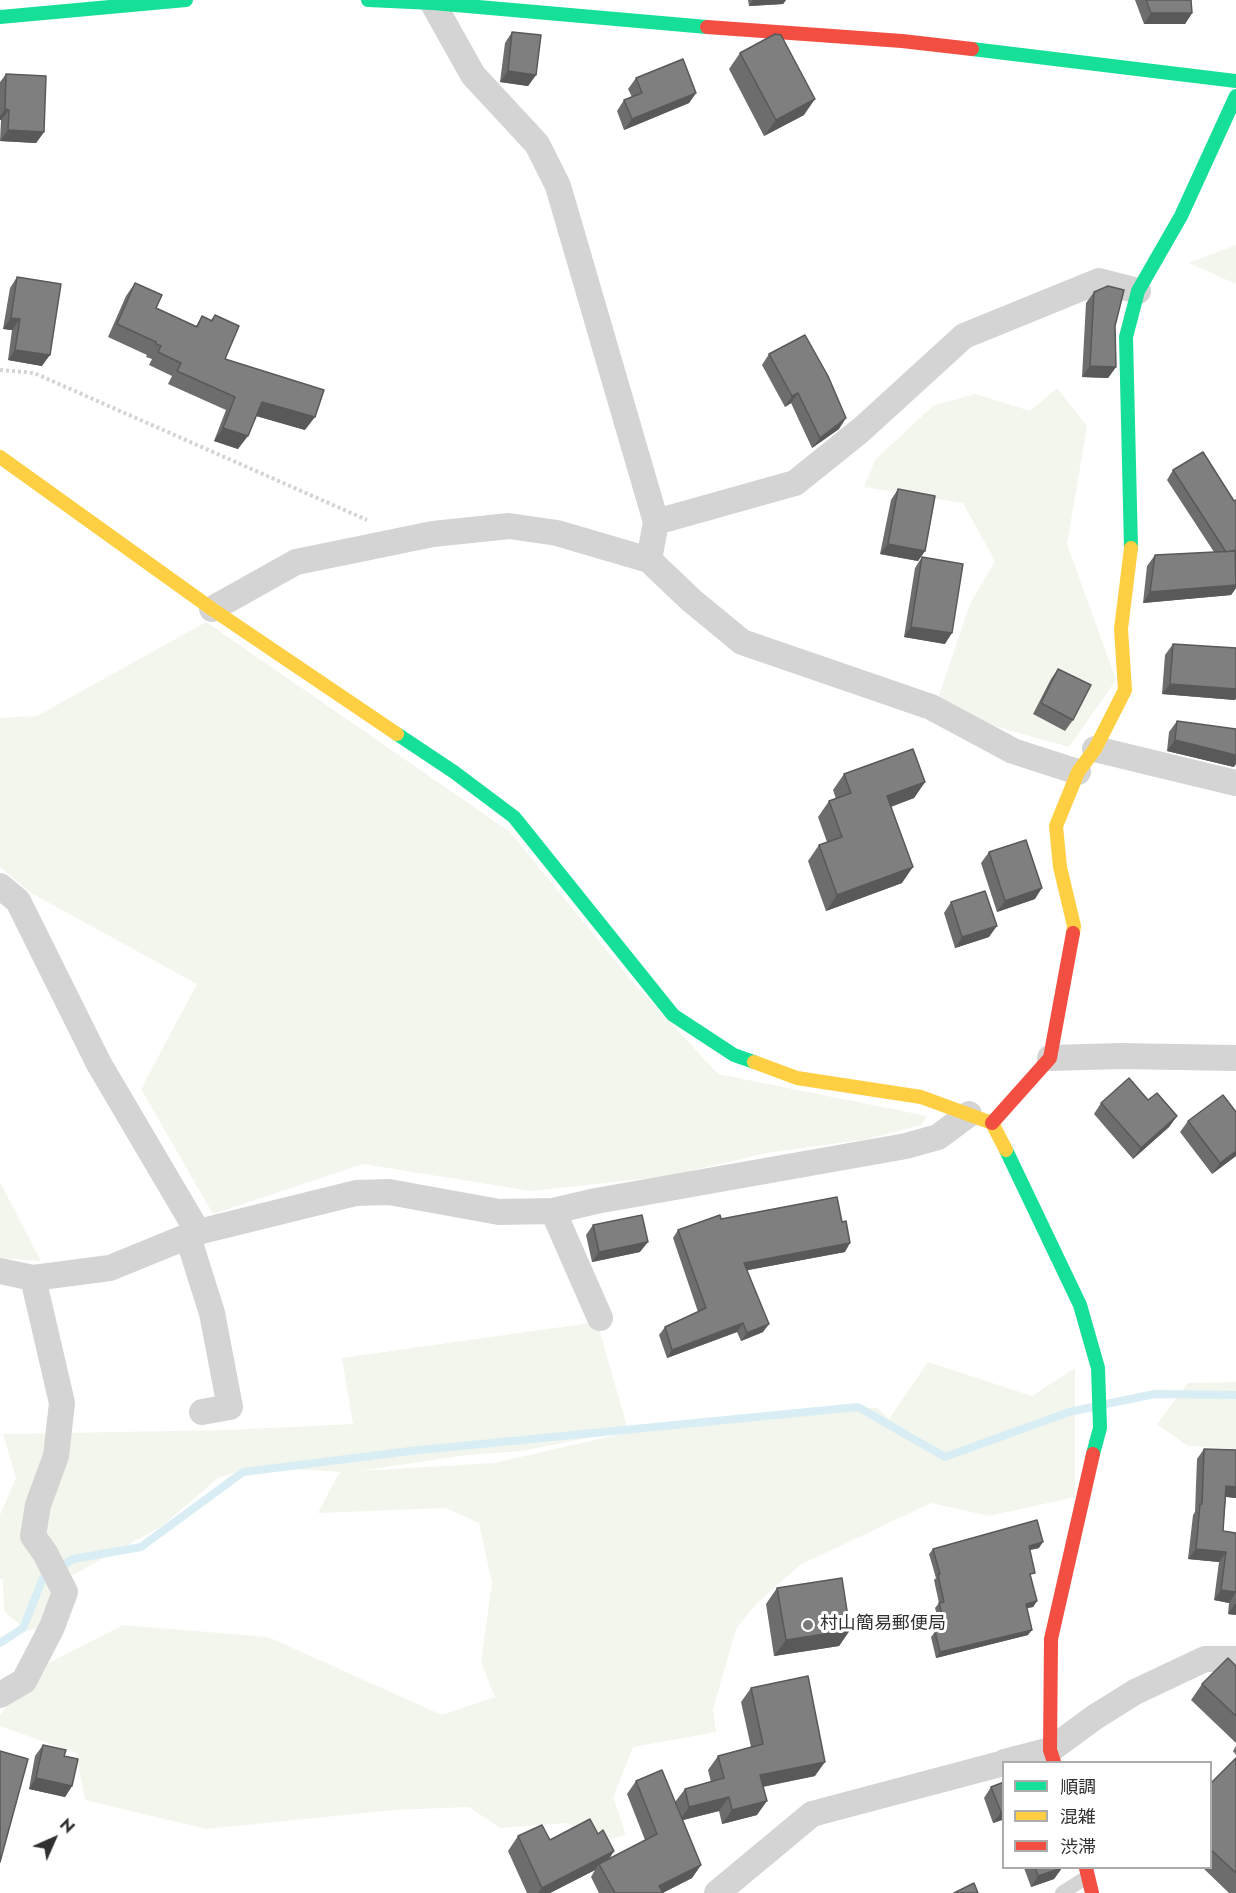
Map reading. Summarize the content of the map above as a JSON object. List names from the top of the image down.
{
  "places": ["村山簡易郵便局"],
  "legend": ["順調", "混雑", "渋滞"],
  "north": "top right"
}
